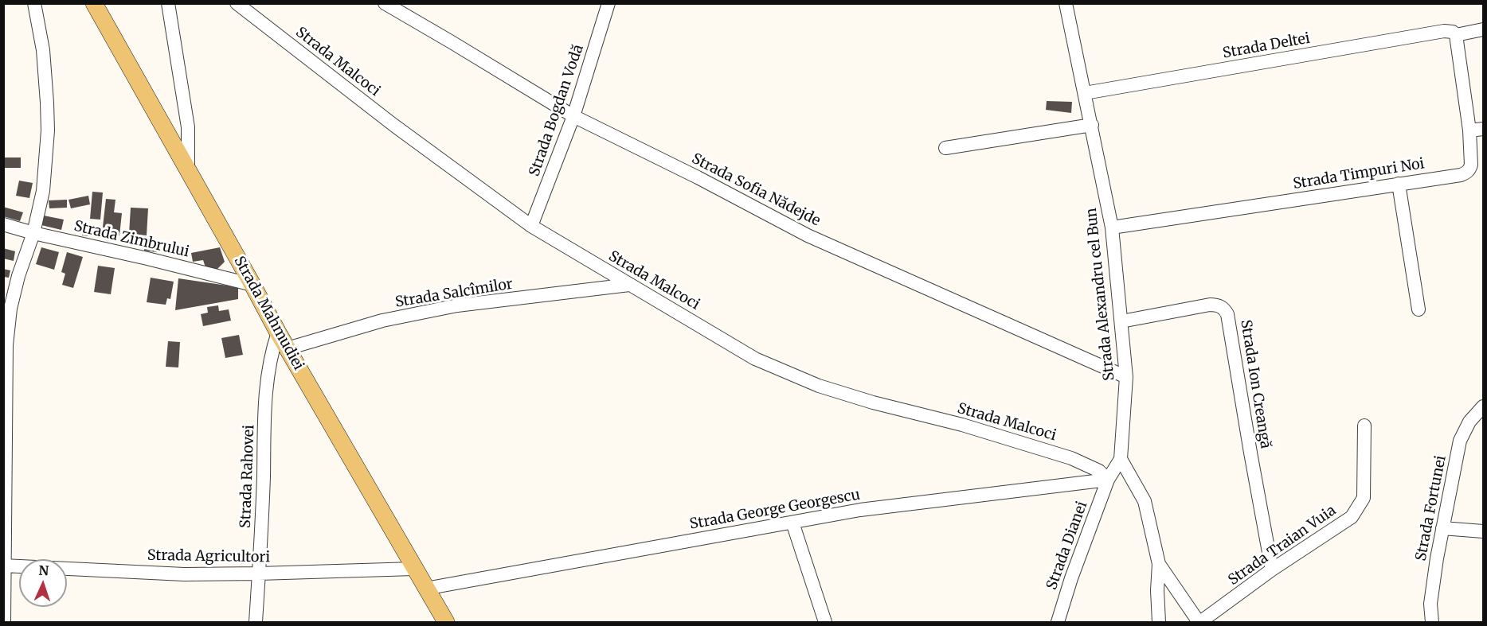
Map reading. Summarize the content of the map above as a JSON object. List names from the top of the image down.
{
  "streets": {
    "main road": ["Strada Mahmudiei"],
    "street": [
      "Strada Deltei",
      "Strada Malcoci",
      "Strada Bogdan Vodă",
      "Strada Timpuri Noi",
      "Strada Sofia Nădejde",
      "Strada Zimbrului",
      "Strada Salcîmilor",
      "Strada Alexandru cel Bun",
      "Strada Ion Creangă",
      "Strada Rahovei",
      "Strada Fortunei",
      "Strada George Georgescu",
      "Strada Dianei",
      "Strada Traian Vuia",
      "Strada Agricultori"
    ]
  },
  "crossings": [
    ["Strada Deltei", "Strada Timpuri Noi"],
    ["Strada Deltei", "Strada Alexandru cel Bun"],
    ["Strada Malcoci", "Strada Bogdan Vodă"],
    ["Strada Malcoci", "Strada Salcîmilor"],
    ["Strada Malcoci", "Strada George Georgescu"],
    ["Strada Malcoci", "Strada Dianei"],
    ["Strada Bogdan Vodă", "Strada Sofia Nădejde"],
    ["Strada Timpuri Noi", "Strada Alexandru cel Bun"],
    ["Strada Sofia Nădejde", "Strada Alexandru cel Bun"],
    ["Strada Zimbrului", "Strada Mahmudiei"],
    ["Strada Salcîmilor", "Strada Mahmudiei"],
    ["Strada Alexandru cel Bun", "Strada Ion Creangă"],
    ["Strada Mahmudiei", "Strada Rahovei"],
    ["Strada Mahmudiei", "Strada George Georgescu"],
    ["Strada Mahmudiei", "Strada Agricultori"],
    ["Strada Ion Creangă", "Strada Traian Vuia"],
    ["Strada Rahovei", "Strada Agricultori"],
    ["Strada George Georgescu", "Strada Dianei"]
  ],
  "north": "top"
}
